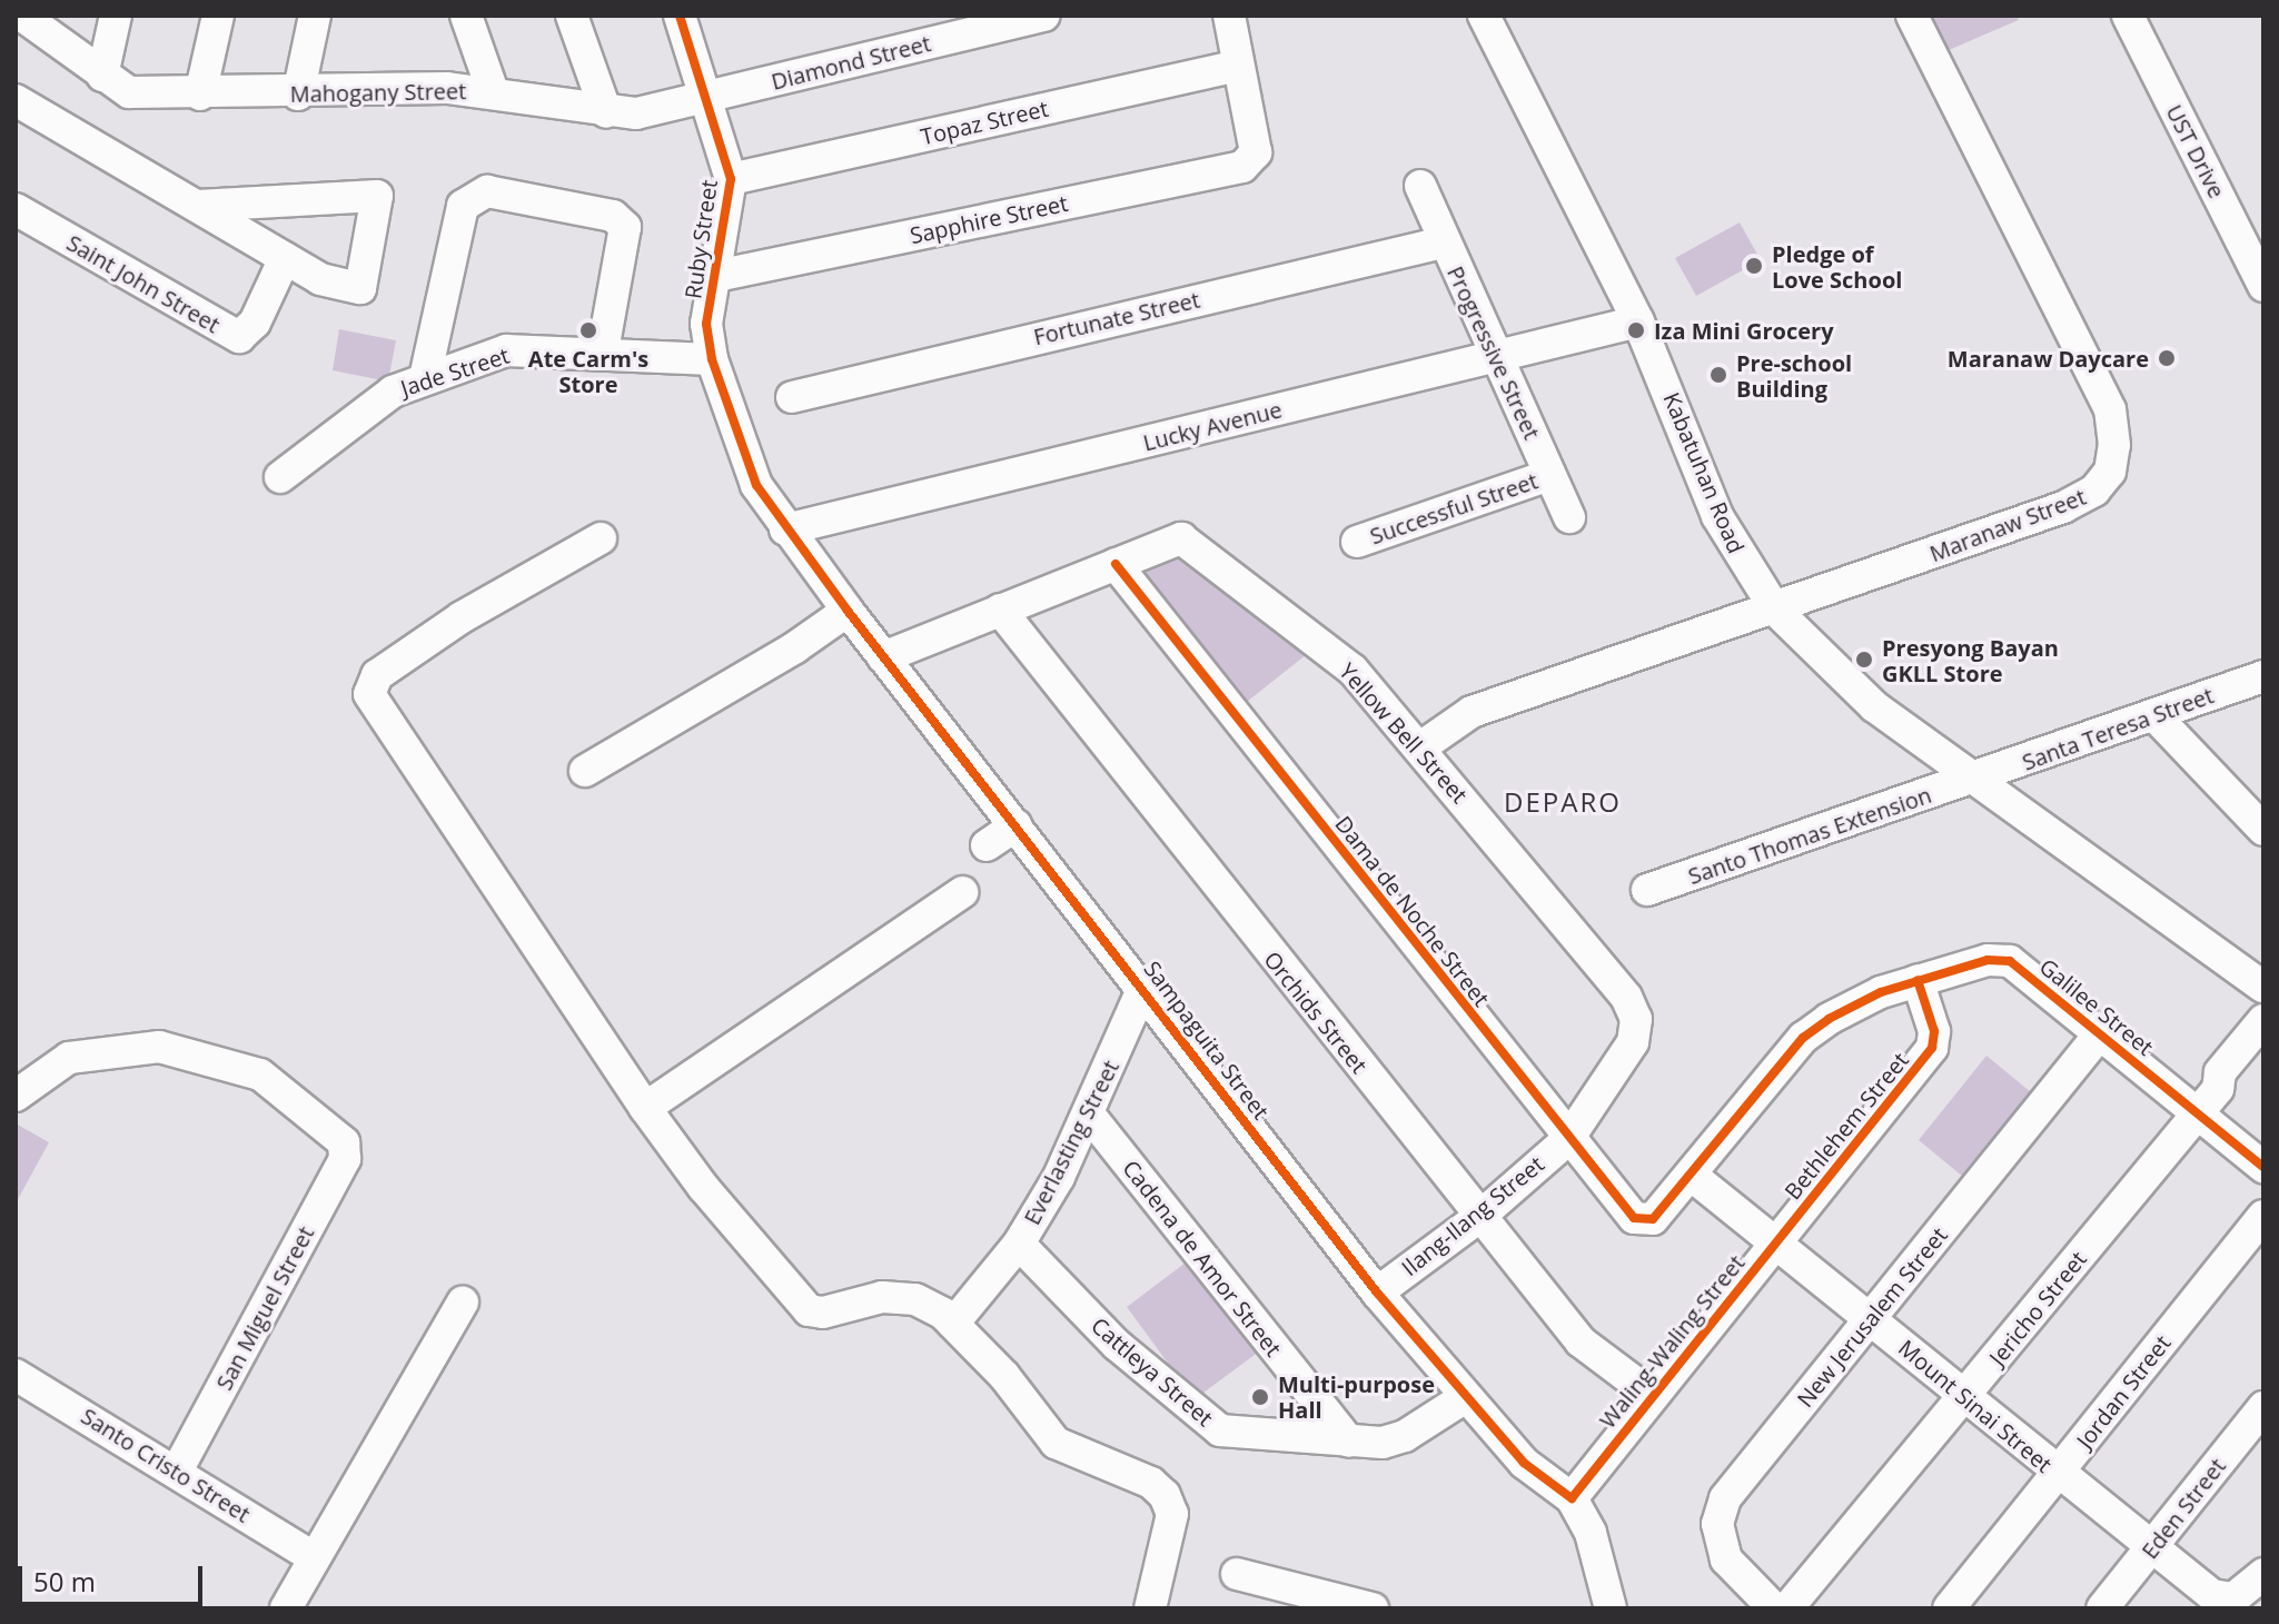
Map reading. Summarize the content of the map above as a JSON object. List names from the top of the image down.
{
  "streets": {
    "street": [
      "Diamond Street",
      "Mahogany Street",
      "Topaz Street",
      "UST Drive",
      "Sapphire Street",
      "Ruby Street",
      "Saint John Street",
      "Fortunate Street",
      "Progressive Street",
      "Jade Street",
      "Lucky Avenue",
      "Kabatuhan Road",
      "Successful Street",
      "Maranaw Street",
      "Santa Teresa Street",
      "Yellow Bell Street",
      "Santo Thomas Extension",
      "Dama de Noche Street",
      "Galilee Street",
      "Orchids Street",
      "Sampaguita Street",
      "Bethlehem Street",
      "Everlasting Street",
      "Ilang-Ilang Street",
      "Cadena de Amor Street",
      "San Miguel Street",
      "Jericho Street",
      "New Jerusalem Street",
      "Waling-Waling Street",
      "Cattleya Street",
      "Jordan Street",
      "Mount Sinai Street",
      "Santo Cristo Street",
      "Eden Street"
    ]
  },
  "crossings": [
    ["Diamond Street", "Mahogany Street"],
    ["Diamond Street", "Ruby Street"],
    ["Mahogany Street", "Ruby Street"],
    ["Topaz Street", "Sapphire Street"],
    ["Topaz Street", "Ruby Street"],
    ["Sapphire Street", "Ruby Street"],
    ["Ruby Street", "Jade Street"],
    ["Ruby Street", "Lucky Avenue"],
    ["Ruby Street", "Sampaguita Street"],
    ["Fortunate Street", "Progressive Street"],
    ["Progressive Street", "Lucky Avenue"],
    ["Progressive Street", "Successful Street"],
    ["Lucky Avenue", "Kabatuhan Road"],
    ["Kabatuhan Road", "Maranaw Street"],
    ["Kabatuhan Road", "Santa Teresa Street"],
    ["Kabatuhan Road", "Santo Thomas Extension"],
    ["Maranaw Street", "Yellow Bell Street"],
    ["Santa Teresa Street", "Santo Thomas Extension"],
    ["Yellow Bell Street", "Dama de Noche Street"],
    ["Yellow Bell Street", "Orchids Street"],
    ["Yellow Bell Street", "Sampaguita Street"],
    ["Yellow Bell Street", "Ilang-Ilang Street"],
    ["Dama de Noche Street", "Galilee Street"],
    ["Dama de Noche Street", "Ilang-Ilang Street"],
    ["Dama de Noche Street", "Mount Sinai Street"],
    ["Galilee Street", "Bethlehem Street"],
    ["Galilee Street", "Jericho Street"],
    ["Galilee Street", "New Jerusalem Street"],
    ["Galilee Street", "Mount Sinai Street"],
    ["Orchids Street", "Ilang-Ilang Street"],
    ["Orchids Street", "Waling-Waling Street"],
    ["Sampaguita Street", "Everlasting Street"],
    ["Sampaguita Street", "Ilang-Ilang Street"],
    ["Sampaguita Street", "Waling-Waling Street"],
    ["Sampaguita Street", "Cattleya Street"],
    ["Bethlehem Street", "Waling-Waling Street"],
    ["Bethlehem Street", "Mount Sinai Street"],
    ["Everlasting Street", "Cadena de Amor Street"],
    ["Everlasting Street", "Cattleya Street"],
    ["Cadena de Amor Street", "Cattleya Street"],
    ["San Miguel Street", "Santo Cristo Street"],
    ["Jericho Street", "Mount Sinai Street"],
    ["New Jerusalem Street", "Mount Sinai Street"],
    ["Waling-Waling Street", "Mount Sinai Street"],
    ["Jordan Street", "Mount Sinai Street"],
    ["Mount Sinai Street", "Eden Street"]
  ],
  "districts": ["DEPARO"],
  "places": [
    "Pledge of Love School",
    "Ate Carm's Store",
    "Iza Mini Grocery",
    "Maranaw Daycare",
    "Pre-school Building",
    "Presyong Bayan GKLL Store",
    "Multi-purpose Hall"
  ],
  "scale_bar": "50 m"
}
